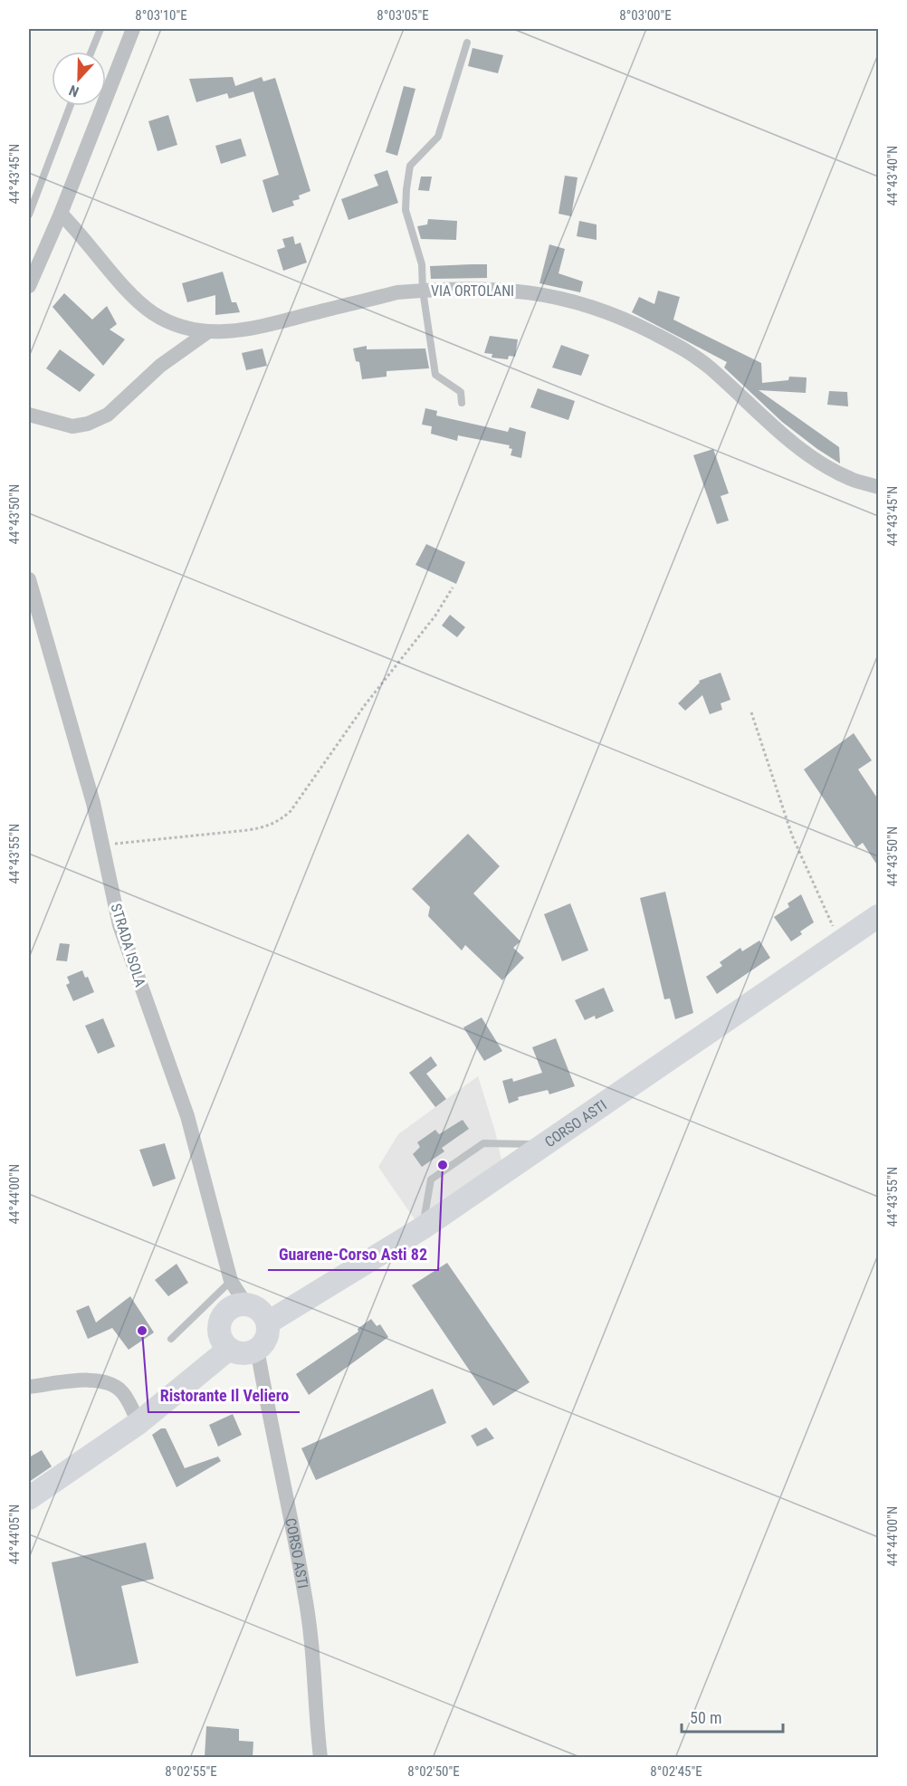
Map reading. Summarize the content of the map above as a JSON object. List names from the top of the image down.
{
  "streets": {
    "main road": ["CORSO ASTI"],
    "street": ["VIA ORTOLANI", "STRADA ISOLA"]
  },
  "crossings": [
    ["STRADA ISOLA", "CORSO ASTI"]
  ],
  "places": ["Guarene-Corso Asti 82", "Ristorante Il Veliero"],
  "scale_bar": "50 m",
  "north": "bottom",
  "coordinates": [
    "8°03'10\"E",
    "8°03'05\"E",
    "8°03'00\"E",
    "44°43'45\"N",
    "44°43'40\"N",
    "44°43'50\"N",
    "44°43'55\"N",
    "44°44'00\"N",
    "44°44'05\"N",
    "8°02'55\"E",
    "8°02'50\"E",
    "8°02'45\"E"
  ]
}
